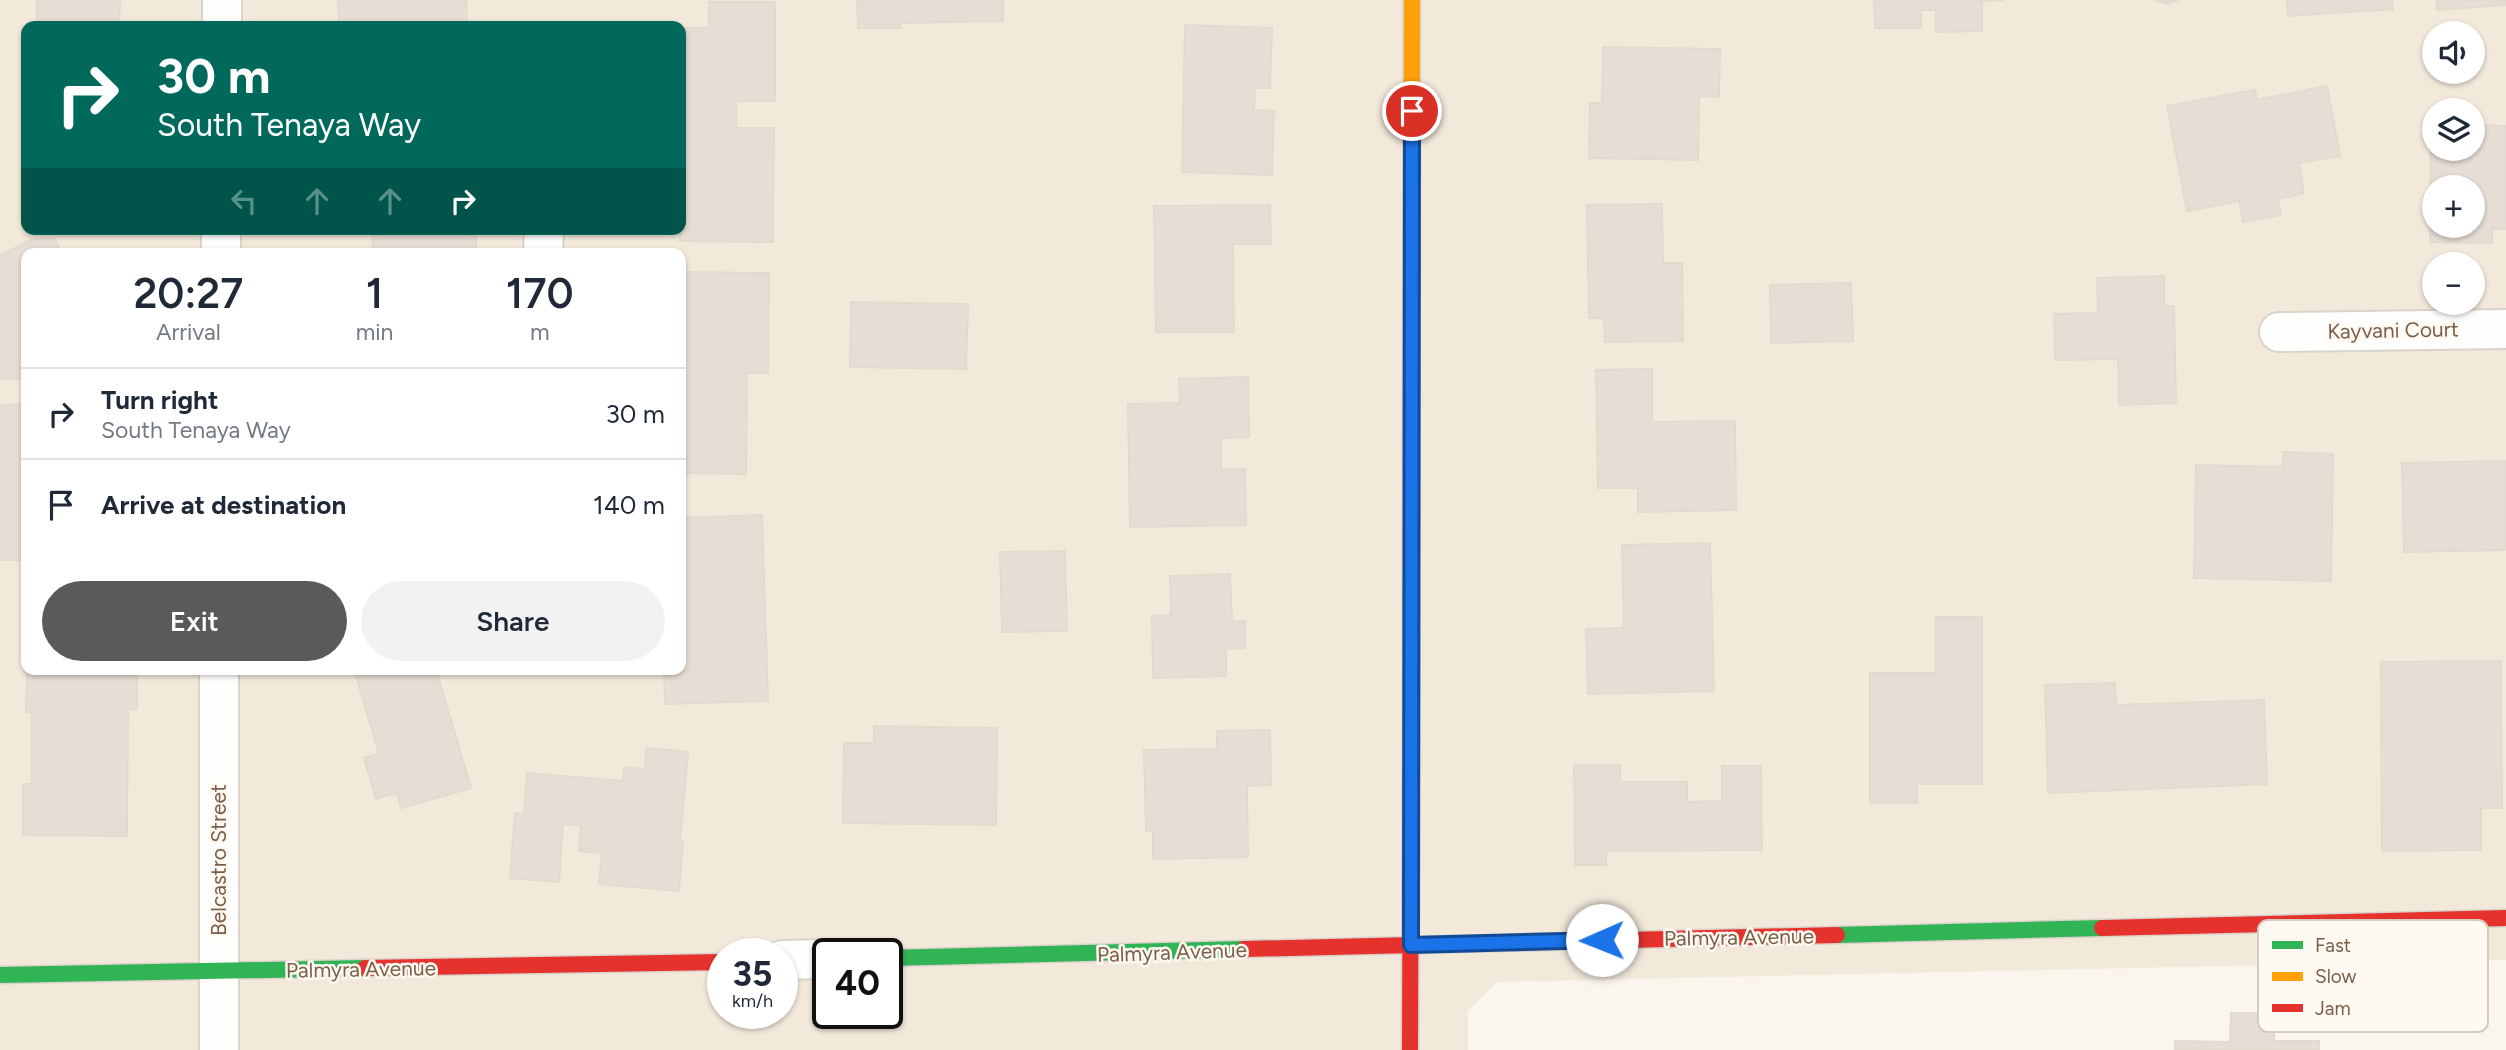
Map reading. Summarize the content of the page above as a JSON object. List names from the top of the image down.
{
  "streets": {
    "street": ["Kayvani Court", "Belcastro Street", "Palmyra Avenue"]
  },
  "crossings": [
    ["Belcastro Street", "Palmyra Avenue"]
  ],
  "legend": ["Fast", "Slow", "Jam"],
  "page": {
    "map_buttons": ["+", "−"],
    "turn": ["30 m", "South Tenaya Way"],
    "eta": [
      "20:27",
      "Arrival",
      "1",
      "min",
      "170",
      "m"
    ],
    "list": [
      {
        "name": "Turn right",
        "note": "South Tenaya Way",
        "value": "30 m"
      },
      {
        "name": "Arrive at destination",
        "value": "140 m"
      }
    ],
    "buttons": ["Exit", "Share"],
    "speed": "35 km/h",
    "limit": "40"
  }
}
